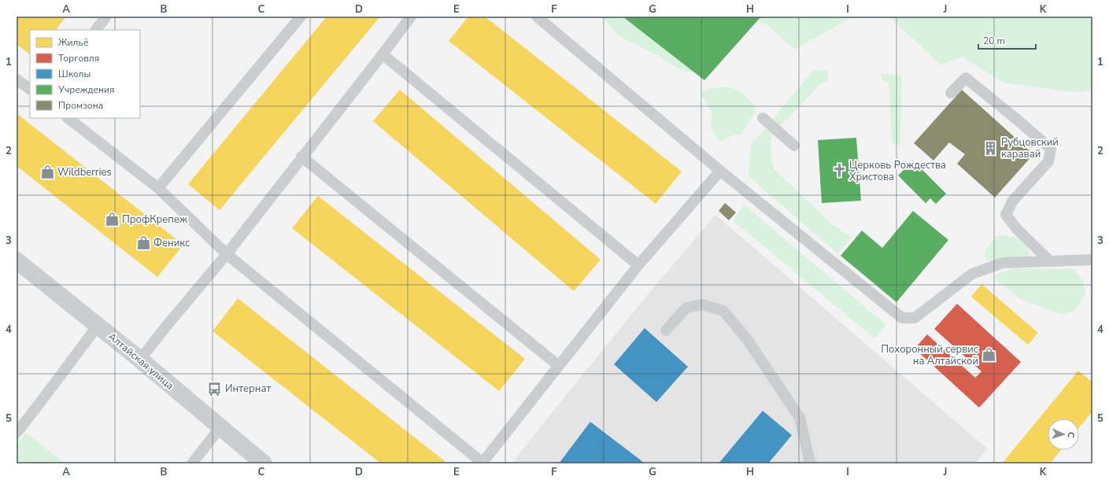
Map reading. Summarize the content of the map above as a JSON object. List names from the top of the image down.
{
  "streets": {
    "main road": ["Алтайская улица"]
  },
  "places": {
    "building": ["Рубцовский каравай"],
    "church": ["Церковь Рождества Христова"],
    "shop": [
      "Wildberries",
      "ПрофКрепеж",
      "Феникс",
      "Похоронный сервис на Алтайской"
    ],
    "bus stop": ["Интернат"]
  },
  "legend": [
    "Жильё",
    "Торговля",
    "Школы",
    "Учреждения",
    "Промзона"
  ],
  "scale_bar": "20 m",
  "north": "right",
  "grid": {
    "columns": [
      "A",
      "B",
      "C",
      "D",
      "E",
      "F",
      "G",
      "H",
      "I",
      "J",
      "K"
    ],
    "rows": [
      "1",
      "2",
      "3",
      "4",
      "5"
    ]
  }
}
